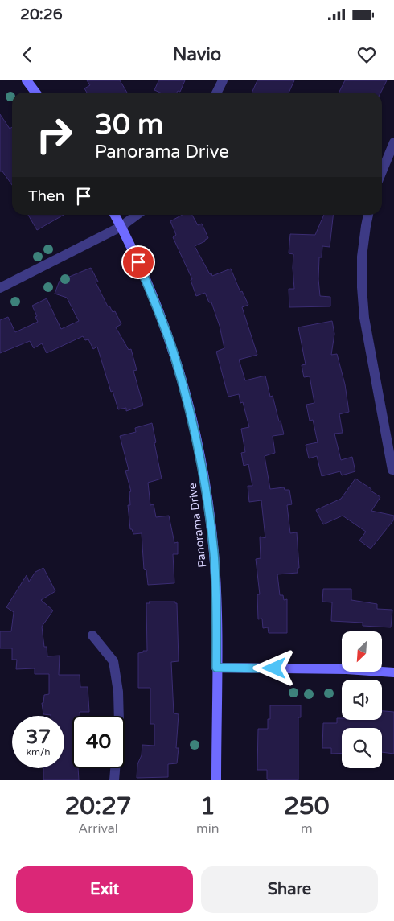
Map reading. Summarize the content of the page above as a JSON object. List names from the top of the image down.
{
  "streets": {
    "street": ["Panorama Drive"]
  },
  "north": "bottom left",
  "page": {
    "status": "20:26",
    "header": "Navio",
    "turn": ["30 m", "Panorama Drive"],
    "then": "Then",
    "speed": "37 km/h",
    "limit": "40",
    "eta": [
      "20:27",
      "Arrival",
      "1",
      "min",
      "250",
      "m"
    ],
    "buttons": ["Exit", "Share"]
  }
}
